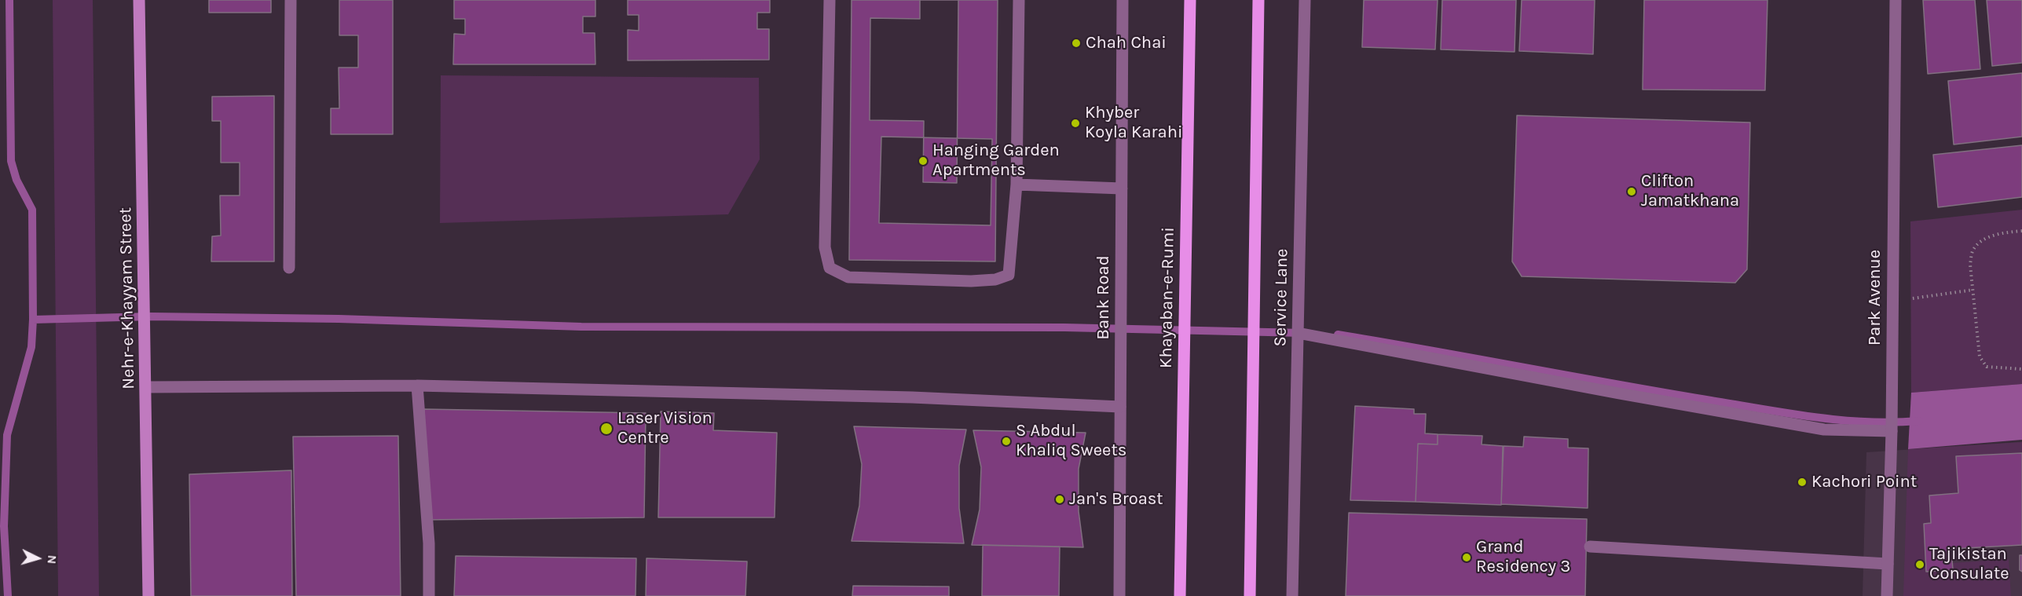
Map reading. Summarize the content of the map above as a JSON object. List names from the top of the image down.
{
  "streets": {
    "main road": ["Khayaban-e-Rumi"],
    "street": [
      "Bank Road",
      "Service Lane",
      "Park Avenue",
      "Nehr-e-Khayyam Street"
    ]
  },
  "places": [
    "Chah Chai",
    "Khyber Koyla Karahi",
    "Hanging Garden Apartments",
    "Clifton Jamatkhana",
    "Laser Vision Centre",
    "S Abdul Khaliq Sweets",
    "Kachori Point",
    "Jan's Broast",
    "Grand Residency 3",
    "Tajikistan Consulate"
  ],
  "north": "right"
}
